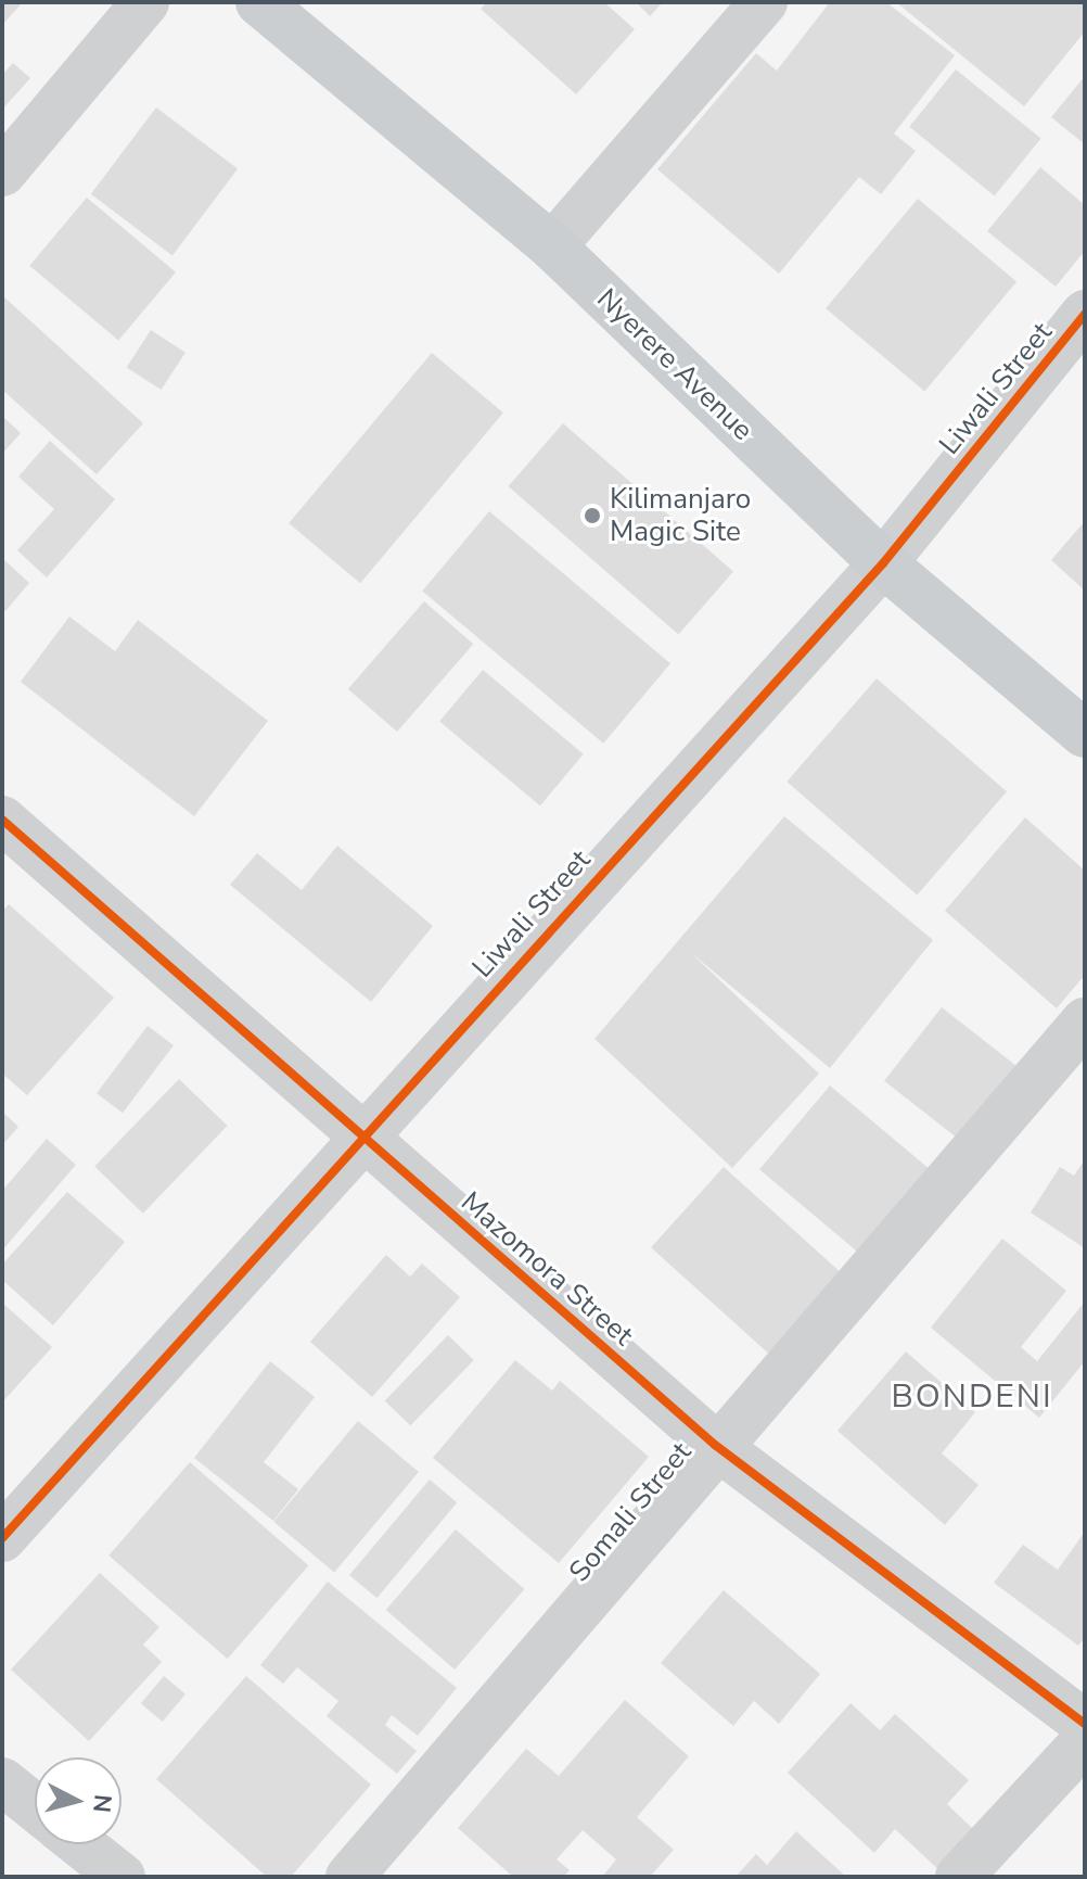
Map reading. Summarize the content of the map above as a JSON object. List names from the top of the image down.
{
  "streets": {
    "main road": ["Nyerere Avenue"],
    "street": ["Liwali Street", "Mazomora Street", "Somali Street"]
  },
  "crossings": [
    ["Nyerere Avenue", "Liwali Street"],
    ["Liwali Street", "Mazomora Street"],
    ["Mazomora Street", "Somali Street"]
  ],
  "districts": ["BONDENI"],
  "places": ["Kilimanjaro Magic Site"],
  "north": "right"
}
